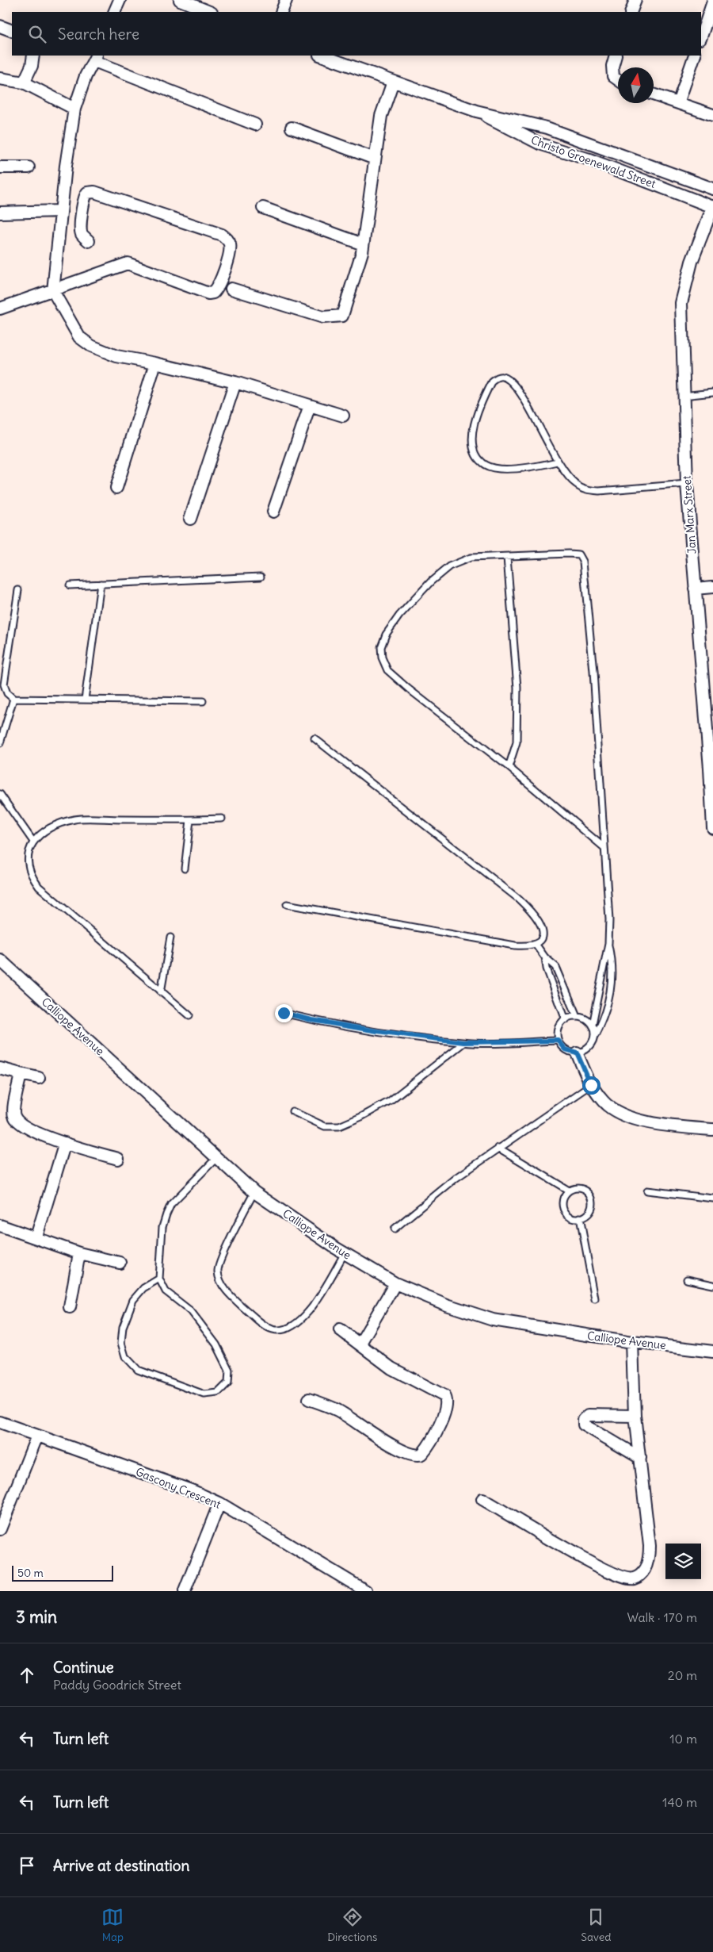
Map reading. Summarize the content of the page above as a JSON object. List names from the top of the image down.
{
  "streets": {
    "street": [
      "Christo Groenewald Street",
      "Jan Marx Street",
      "Calliope Avenue",
      "Gascony Crescent"
    ]
  },
  "crossings": [
    ["Christo Groenewald Street", "Jan Marx Street"]
  ],
  "scale_bar": "50 m",
  "north": "top",
  "page": {
    "search": "Search here",
    "scale": "50 m",
    "heading": ["3 min", "Walk · 170 m"],
    "list": [
      ["Continue", "Paddy Goodrick Street", "20 m"],
      ["Turn left", "10 m"],
      ["Turn left", "140 m"],
      "Arrive at destination"
    ],
    "nav": ["Map", "Directions", "Saved"]
  }
}
